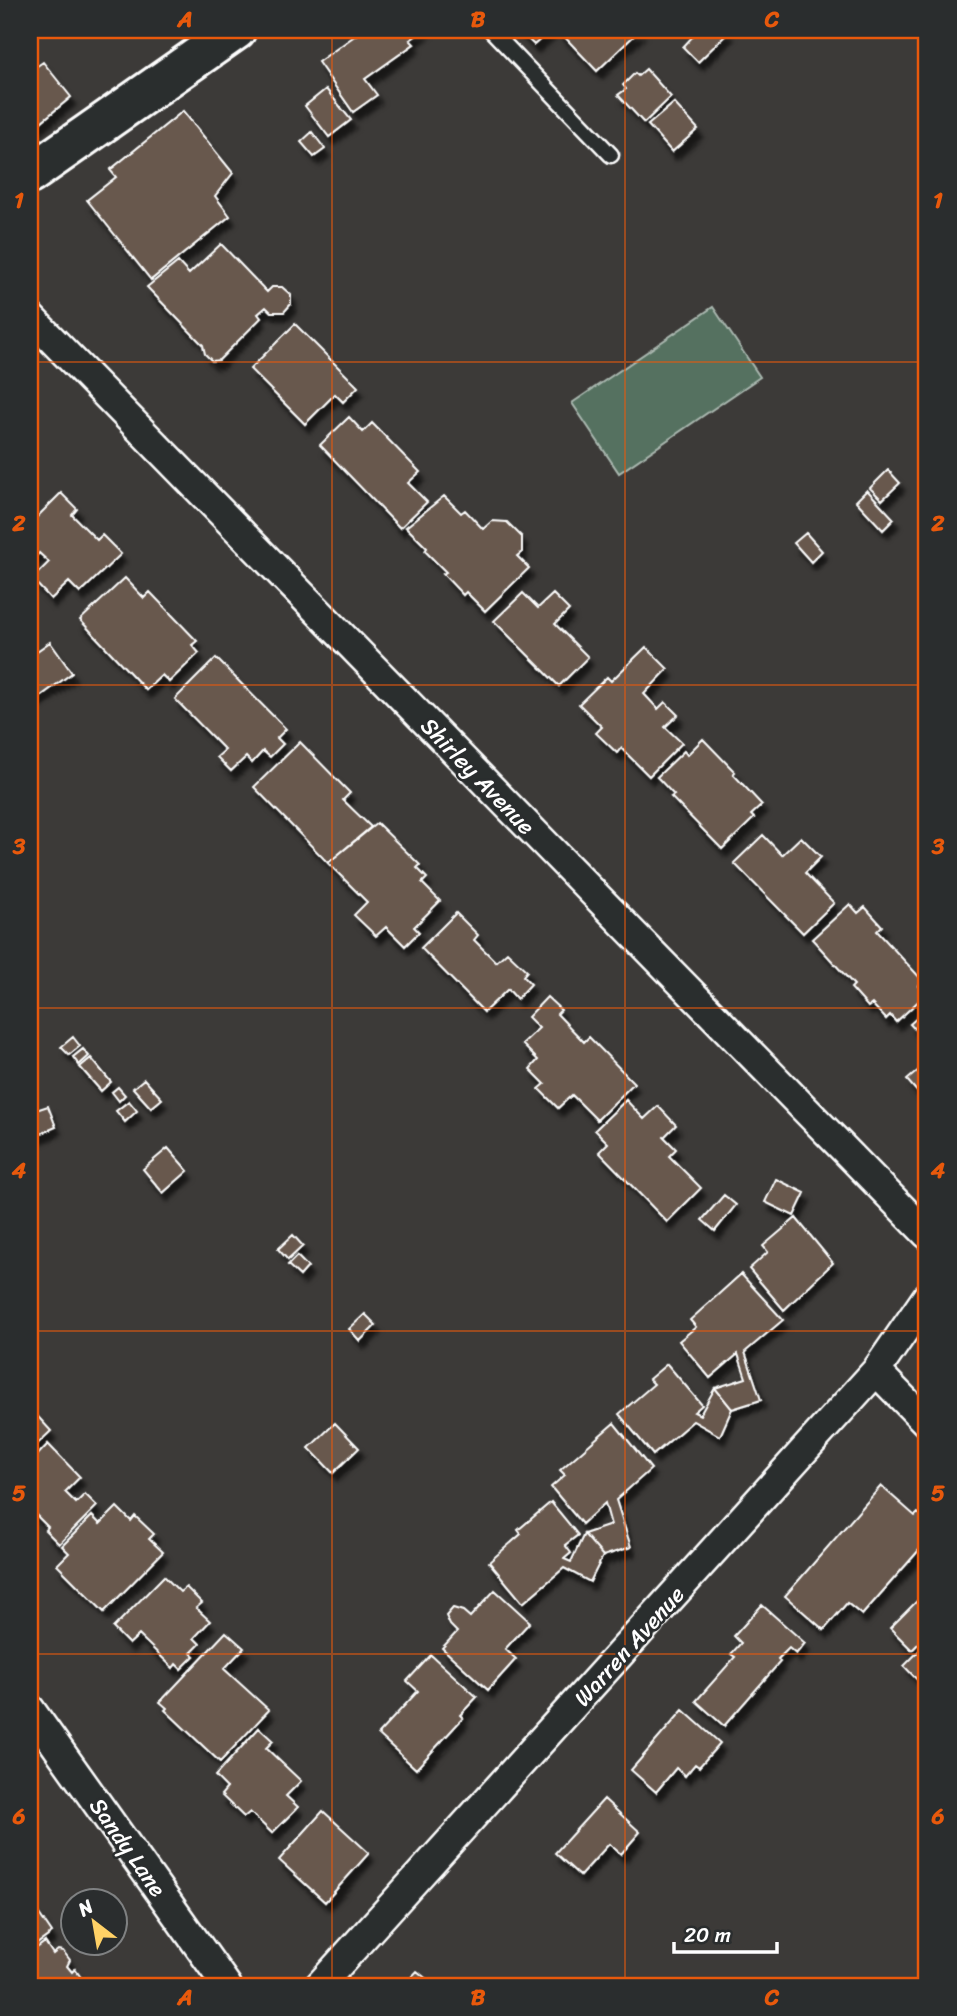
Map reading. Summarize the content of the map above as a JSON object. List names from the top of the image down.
{
  "streets": {
    "street": ["Shirley Avenue", "Warren Avenue", "Sandy Lane"]
  },
  "scale_bar": "20 m",
  "north": "top left",
  "grid": {
    "columns": ["A", "B", "C"],
    "rows": [
      "1",
      "2",
      "3",
      "4",
      "5",
      "6"
    ]
  }
}
